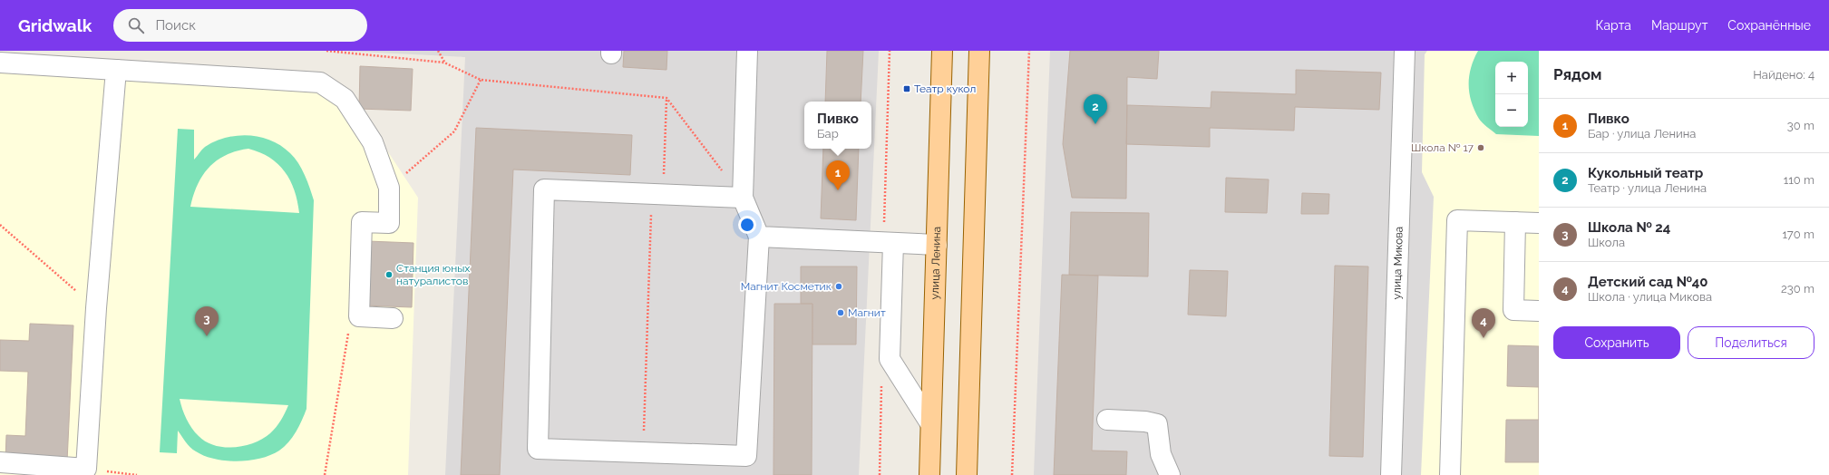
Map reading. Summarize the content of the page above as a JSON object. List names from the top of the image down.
{
  "streets": {
    "main road": ["улица Ленина"],
    "street": ["улица Микова"]
  },
  "places": {
    "transit": ["Театр кукол"],
    "other": [
      "Школа № 17",
      "Станция юных натуралистов",
      "Магнит Косметик",
      "Магнит"
    ]
  },
  "page": {
    "header": "Gridwalk",
    "search": "Поиск",
    "nav": ["Карта", "Маршрут", "Сохранённые"],
    "heading": ["Рядом", "Найдено: 4"],
    "map_buttons": ["+", "−"],
    "pins": [
      "2",
      "1",
      "3",
      "4"
    ],
    "list": [
      {
        "mark": "1",
        "name": "Пивко",
        "note": "Бар · улица Ленина",
        "value": "30 m"
      },
      {
        "mark": "2",
        "name": "Кукольный театр",
        "note": "Театр · улица Ленина",
        "value": "110 m"
      },
      {
        "mark": "3",
        "name": "Школа № 24",
        "note": "Школа",
        "value": "170 m"
      },
      {
        "mark": "4",
        "name": "Детский сад №40",
        "note": "Школа · улица Микова",
        "value": "230 m"
      }
    ],
    "popup": ["Пивко", "Бар"],
    "buttons": ["Сохранить", "Поделиться"]
  }
}
